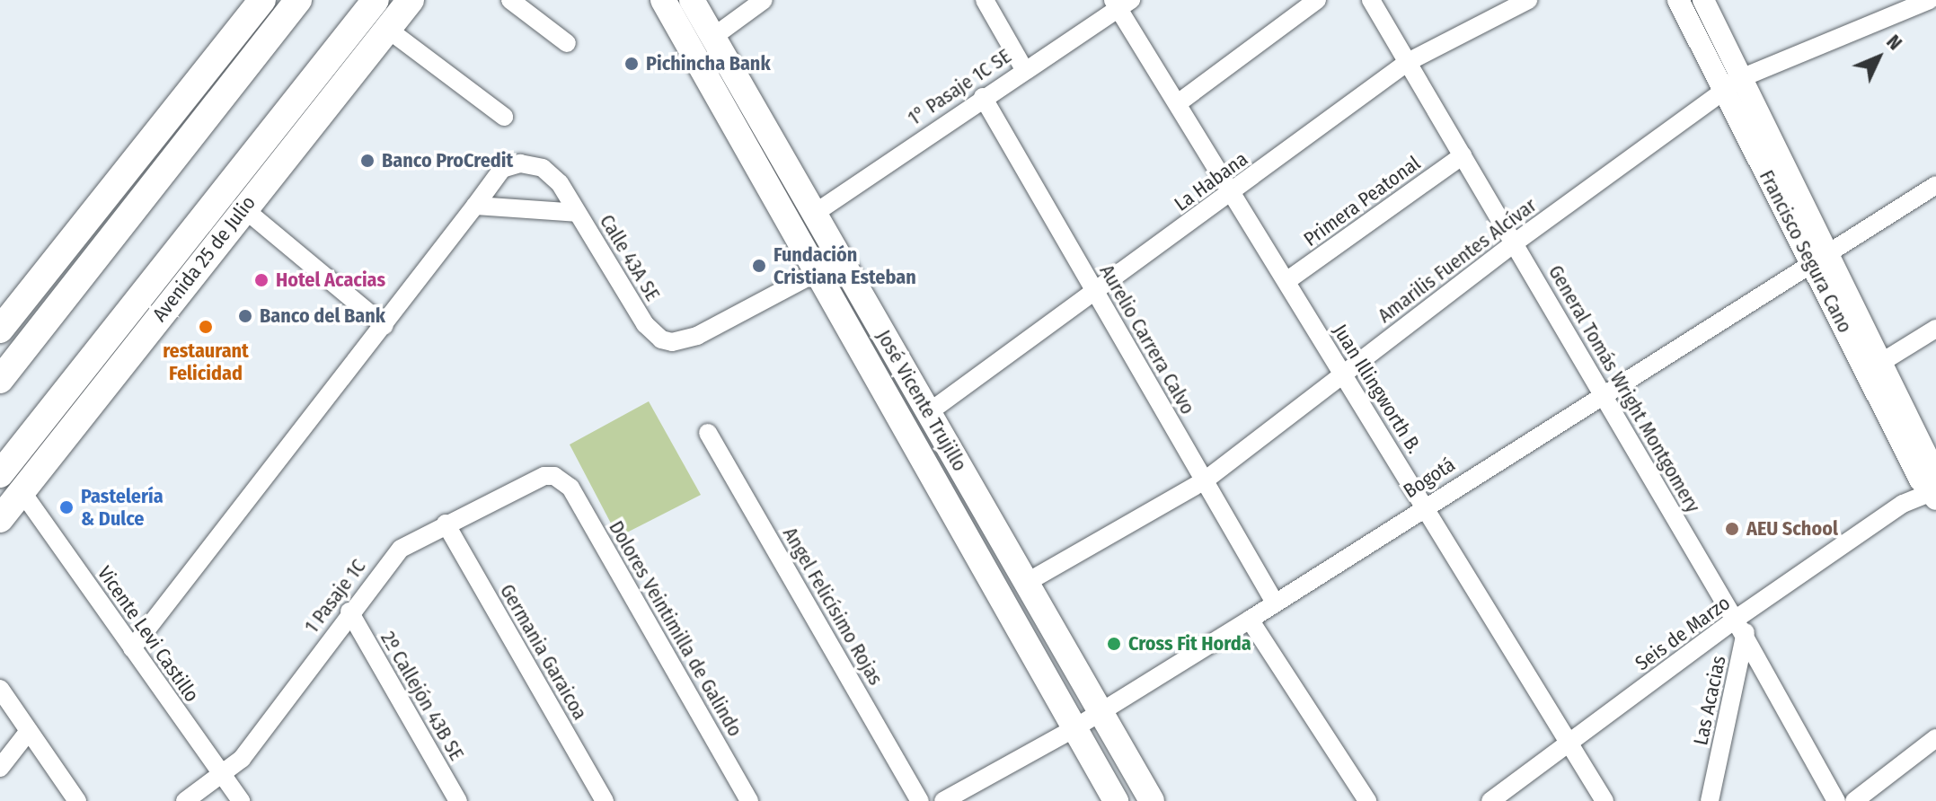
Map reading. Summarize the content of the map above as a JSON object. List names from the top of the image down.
{
  "streets": {
    "main road": ["Avenida 25 de Julio", "José Vicente Trujillo"],
    "street": [
      "1° Pasaje 1C SE",
      "La Habana",
      "Primera Peatonal",
      "Francisco Segura Cano",
      "Calle 43A SE",
      "Amarilis Fuentes Alcívar",
      "Aurelio Carrera Calvo",
      "Juan Illingworth B.",
      "General Tomás Wright Montgomery",
      "Bogotá",
      "1 Pasaje 1C",
      "Angel Felicísimo Rojas",
      "Dolores Veintimilla de Galindo",
      "Seis de Marzo",
      "Vicente Levi Castillo",
      "Germania Garaicoa",
      "2º Callejón 43B SE",
      "Las Acacias"
    ]
  },
  "crossings": [
    ["1° Pasaje 1C SE", "Aurelio Carrera Calvo"],
    ["1° Pasaje 1C SE", "Juan Illingworth B."],
    ["1° Pasaje 1C SE", "José Vicente Trujillo"],
    ["La Habana", "Aurelio Carrera Calvo"],
    ["La Habana", "Juan Illingworth B."],
    ["La Habana", "General Tomás Wright Montgomery"],
    ["La Habana", "José Vicente Trujillo"],
    ["Primera Peatonal", "Juan Illingworth B."],
    ["Primera Peatonal", "General Tomás Wright Montgomery"],
    ["Francisco Segura Cano", "Amarilis Fuentes Alcívar"],
    ["Francisco Segura Cano", "Bogotá"],
    ["Francisco Segura Cano", "Seis de Marzo"],
    ["Calle 43A SE", "José Vicente Trujillo"],
    ["Calle 43A SE", "Vicente Levi Castillo"],
    ["Avenida 25 de Julio", "Vicente Levi Castillo"],
    ["Amarilis Fuentes Alcívar", "Aurelio Carrera Calvo"],
    ["Amarilis Fuentes Alcívar", "Juan Illingworth B."],
    ["Amarilis Fuentes Alcívar", "General Tomás Wright Montgomery"],
    ["Amarilis Fuentes Alcívar", "José Vicente Trujillo"],
    ["Aurelio Carrera Calvo", "Bogotá"],
    ["Juan Illingworth B.", "Bogotá"],
    ["Juan Illingworth B.", "Seis de Marzo"],
    ["General Tomás Wright Montgomery", "Bogotá"],
    ["General Tomás Wright Montgomery", "Seis de Marzo"],
    ["General Tomás Wright Montgomery", "Las Acacias"],
    ["José Vicente Trujillo", "Bogotá"],
    ["1 Pasaje 1C", "Dolores Veintimilla de Galindo"],
    ["1 Pasaje 1C", "Vicente Levi Castillo"],
    ["1 Pasaje 1C", "Germania Garaicoa"],
    ["1 Pasaje 1C", "2º Callejón 43B SE"],
    ["Seis de Marzo", "Las Acacias"]
  ],
  "places": [
    "Pichincha Bank",
    "Banco ProCredit",
    "Fundación Cristiana Esteban",
    "Hotel Acacias",
    "Banco del Bank",
    "restaurant Felicidad",
    "Pastelería & Dulce",
    "AEU School",
    "Cross Fit Horda"
  ],
  "north": "top right"
}
